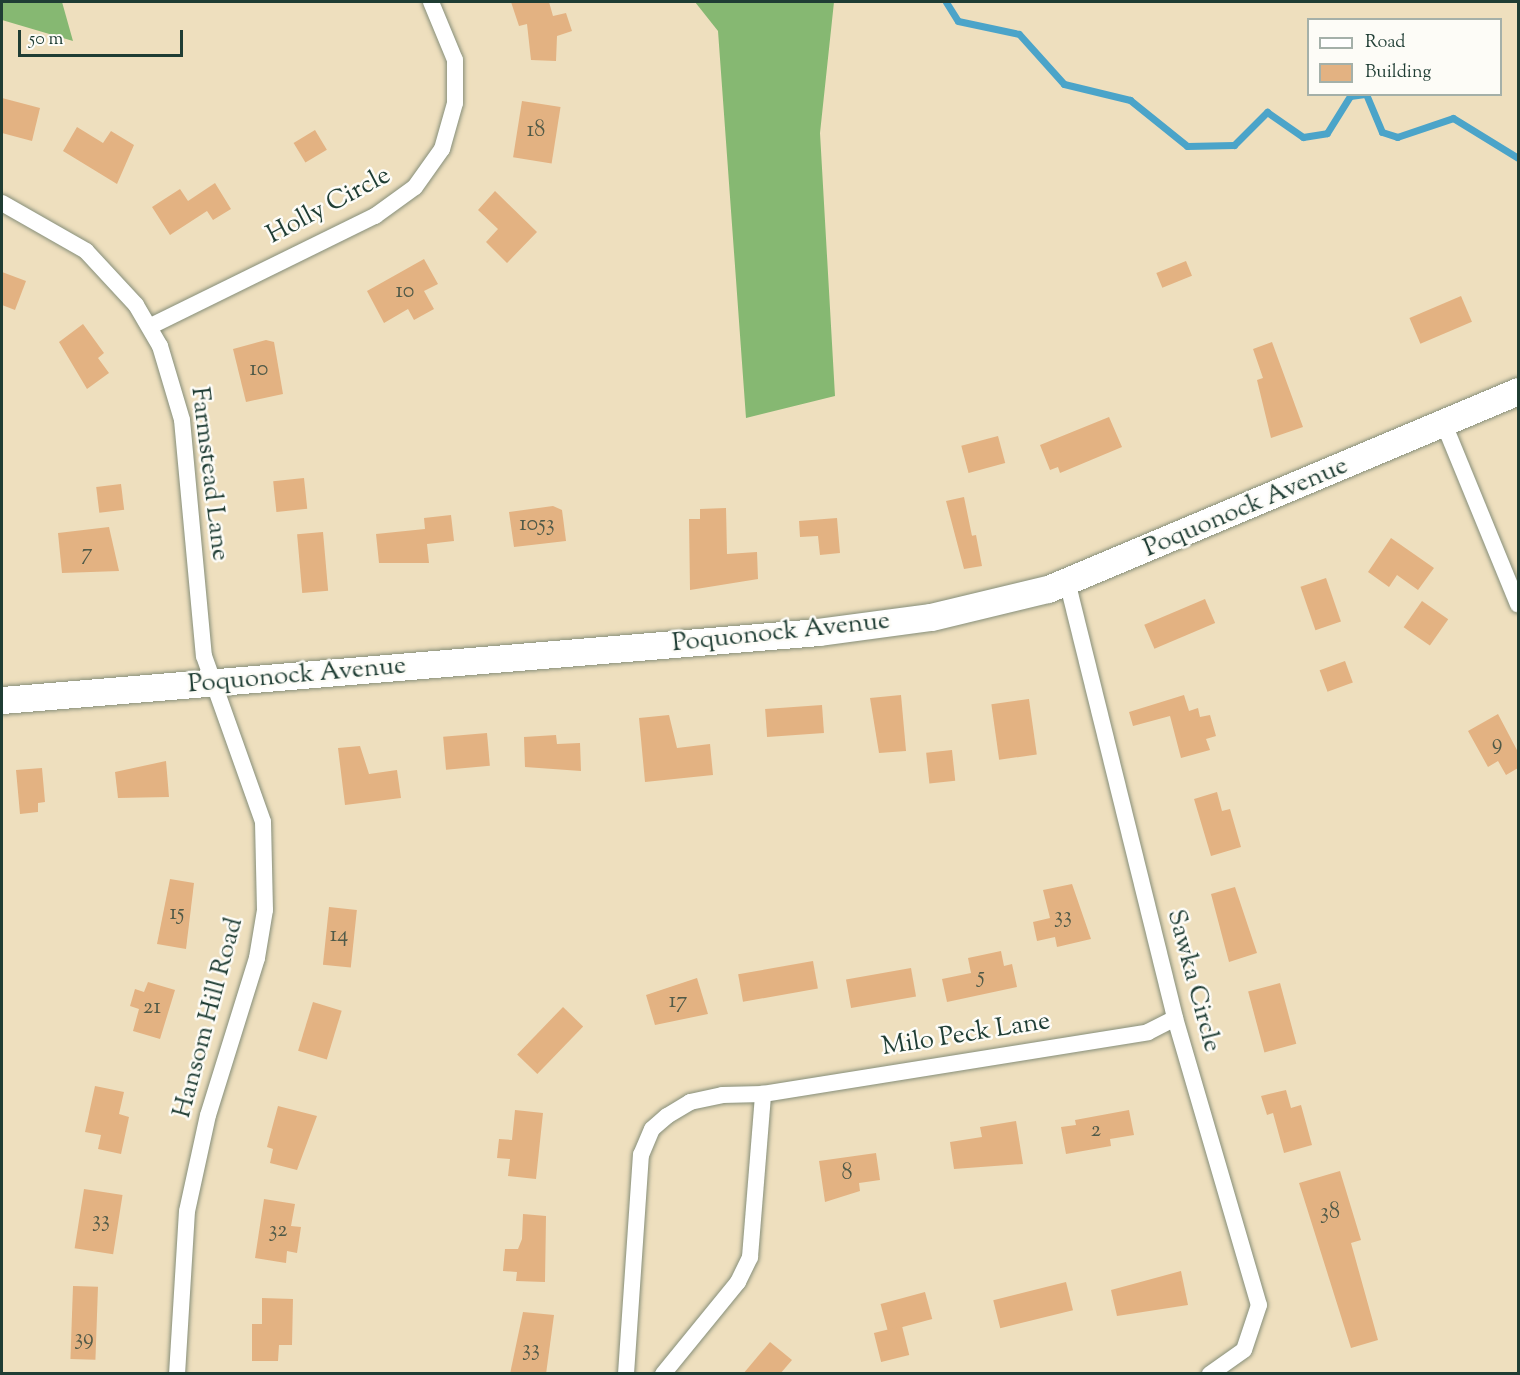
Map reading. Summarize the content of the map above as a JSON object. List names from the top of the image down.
{
  "streets": {
    "main road": ["Poquonock Avenue"],
    "street": [
      "Holly Circle",
      "Farmstead Lane",
      "Sawka Circle",
      "Hansom Hill Road",
      "Milo Peck Lane"
    ]
  },
  "crossings": [
    ["Holly Circle", "Farmstead Lane"],
    ["Farmstead Lane", "Poquonock Avenue"],
    ["Farmstead Lane", "Hansom Hill Road"],
    ["Poquonock Avenue", "Sawka Circle"],
    ["Poquonock Avenue", "Hansom Hill Road"],
    ["Sawka Circle", "Milo Peck Lane"]
  ],
  "house_numbers": [
    "18",
    "10",
    "10",
    "1053",
    "7",
    "9",
    "15",
    "33",
    "14",
    "5",
    "17",
    "21",
    "2",
    "8",
    "38",
    "33",
    "32",
    "39",
    "33"
  ],
  "legend": ["Road", "Building"],
  "scale_bar": "50 m"
}
